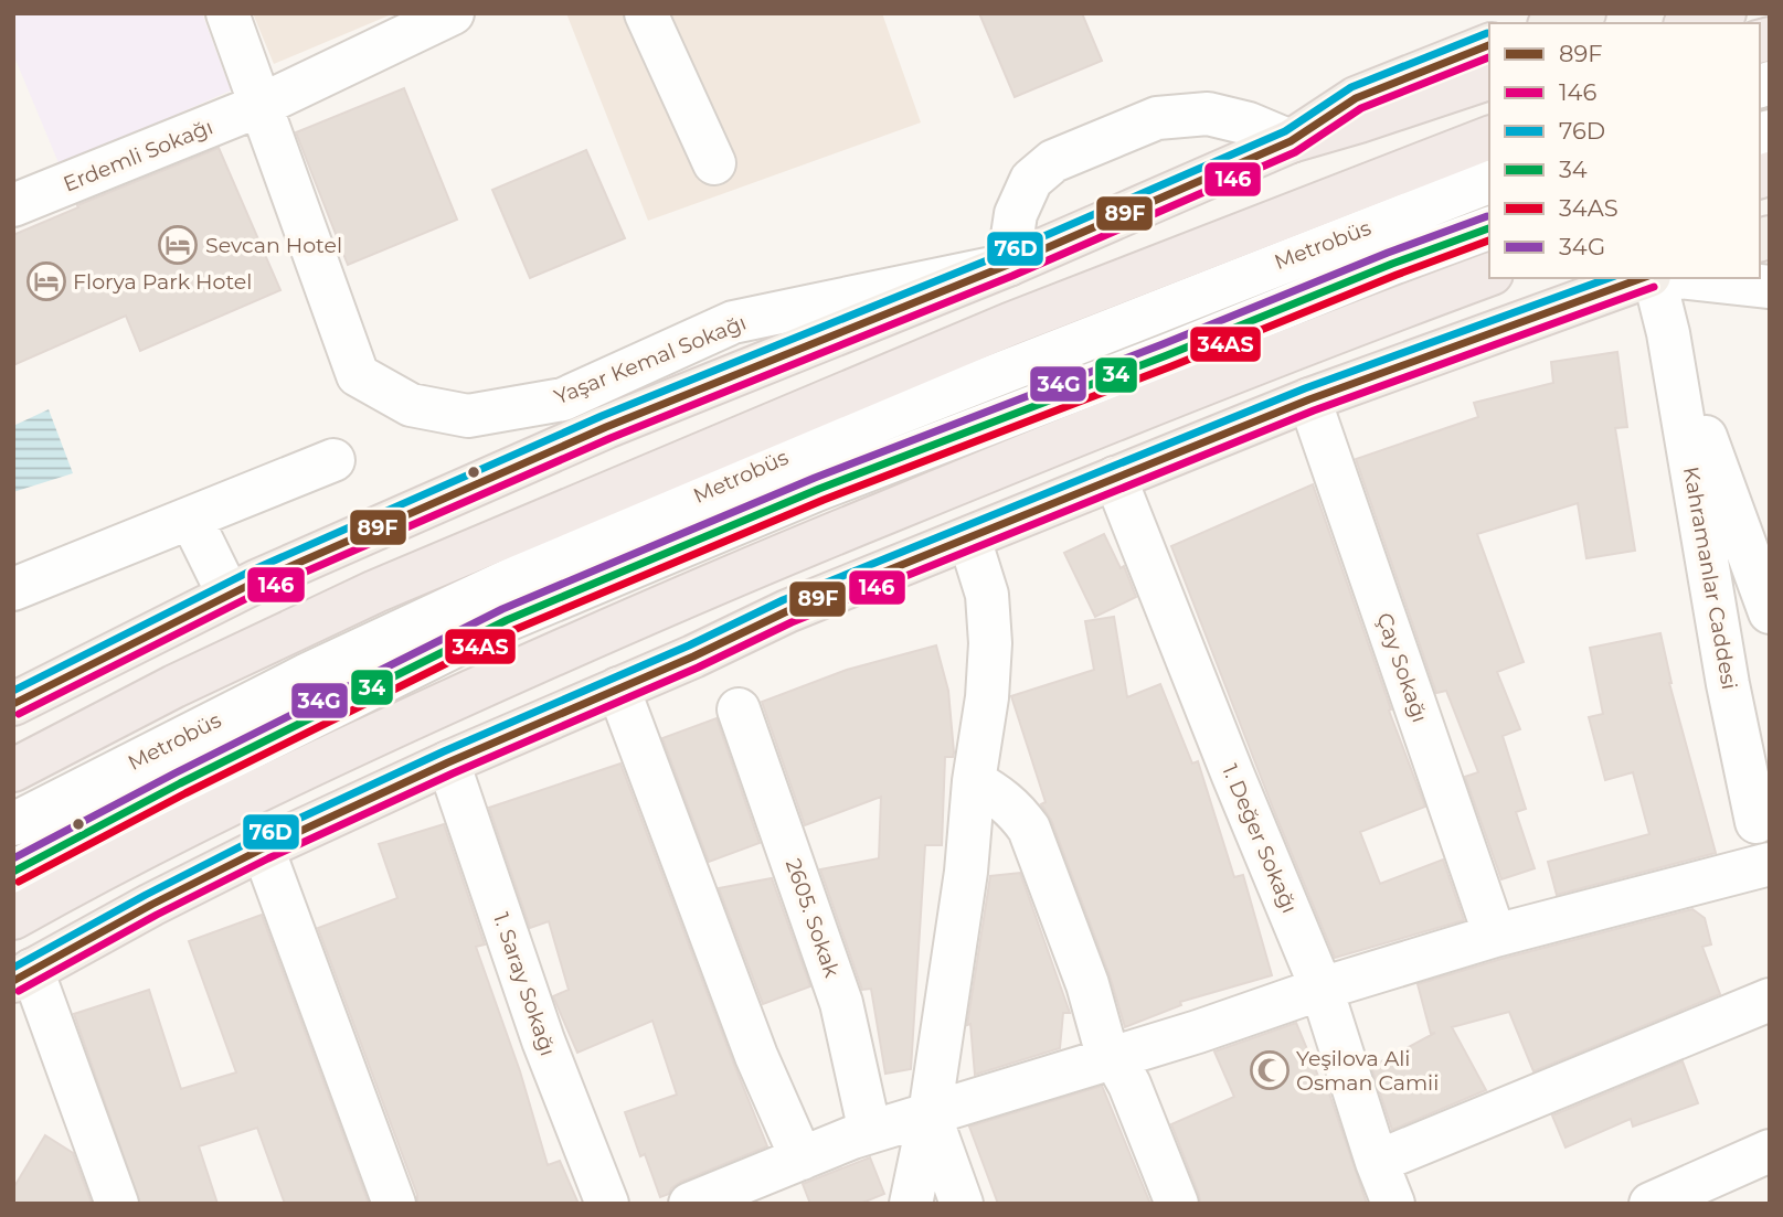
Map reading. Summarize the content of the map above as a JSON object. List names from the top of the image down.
{
  "streets": {
    "street": [
      "Erdemli Sokağı",
      "Metrobüs",
      "Yaşar Kemal Sokağı",
      "Kahramanlar Caddesi",
      "Çay Sokağı",
      "1. Değer Sokağı",
      "2605. Sokak",
      "1. Saray Sokağı"
    ]
  },
  "crossings": [
    ["Erdemli Sokağı", "Yaşar Kemal Sokağı"]
  ],
  "places": {
    "hotel": ["Sevcan Hotel", "Florya Park Hotel"],
    "mosque": ["Yeşilova Ali Osman Camii"]
  },
  "lines": [
    "transit line 76D",
    "transit line 89F",
    "transit line 146",
    "transit line 34G",
    "transit line 34",
    "transit line 34AS"
  ],
  "legend": [
    "89F",
    "146",
    "76D",
    "34",
    "34AS",
    "34G"
  ]
}
